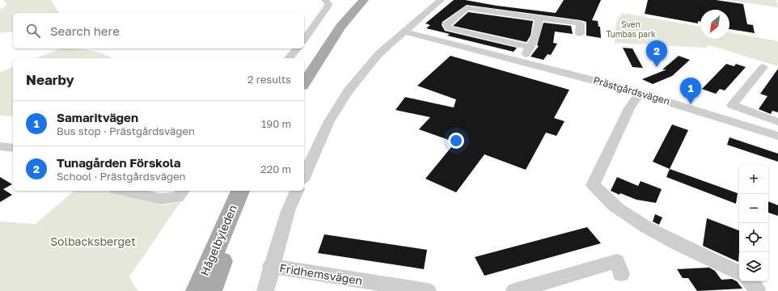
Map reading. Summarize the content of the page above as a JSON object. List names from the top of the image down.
{
  "streets": {
    "main road": ["Hågelbyleden"],
    "street": ["Prästgårdsvägen", "Fridhemsvägen"]
  },
  "parks": ["Sven Tumbas park", "Solbacksberget"],
  "north": "bottom left",
  "page": {
    "search": "Search here",
    "pins": ["2", "1"],
    "heading": ["Nearby", "2 results"],
    "list": [
      {
        "mark": "1",
        "name": "Samaritvägen",
        "note": "Bus stop · Prästgårdsvägen",
        "value": "190 m"
      },
      {
        "mark": "2",
        "name": "Tunagården Förskola",
        "note": "School · Prästgårdsvägen",
        "value": "220 m"
      }
    ],
    "map_buttons": ["+", "−"]
  }
}
